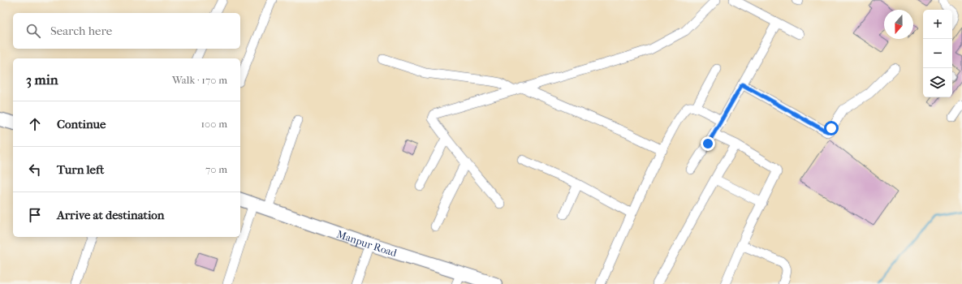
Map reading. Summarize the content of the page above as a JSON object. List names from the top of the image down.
{
  "streets": {
    "highway": ["Manpur Road"]
  },
  "north": "bottom",
  "page": {
    "map_buttons": ["+", "−"],
    "search": "Search here",
    "heading": ["3 min", "Walk · 170 m"],
    "list": [
      ["Continue", "100 m"],
      ["Turn left", "70 m"],
      "Arrive at destination"
    ]
  }
}
